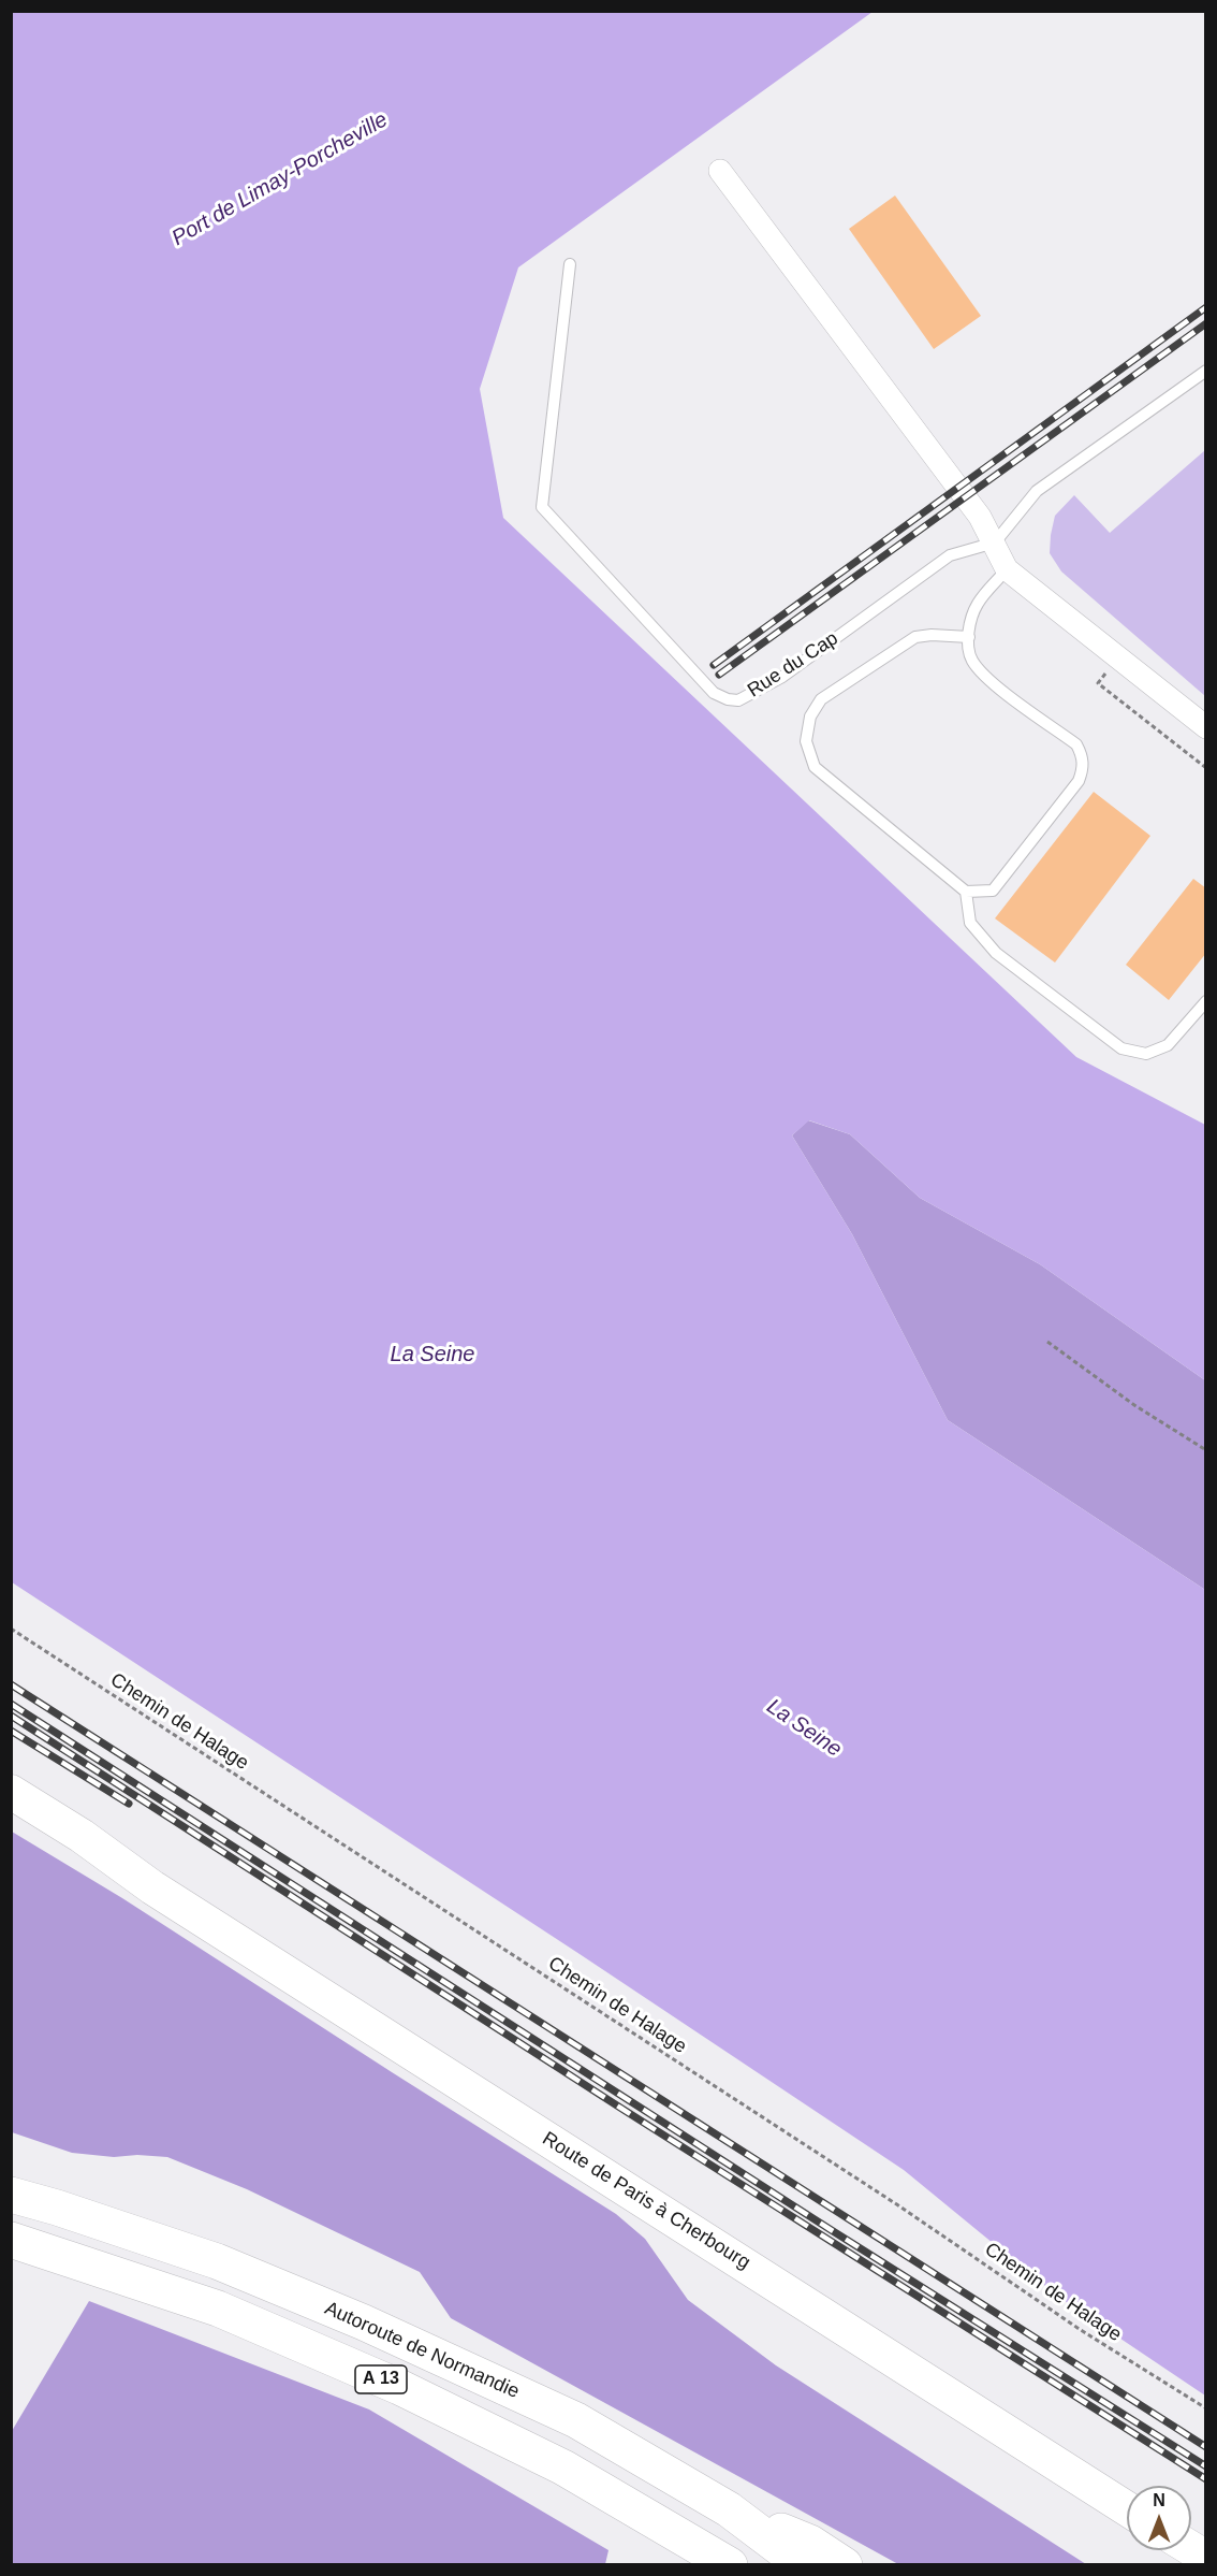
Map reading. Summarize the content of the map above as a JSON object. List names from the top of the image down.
{
  "streets": {
    "highway": ["Autoroute de Normandie", "A 13"],
    "main road": ["Route de Paris à Cherbourg"],
    "lane": ["Rue du Cap"],
    "path": ["Chemin de Halage"]
  },
  "water": ["Port de Limay-Porcheville", "La Seine"],
  "north": "top"
}
